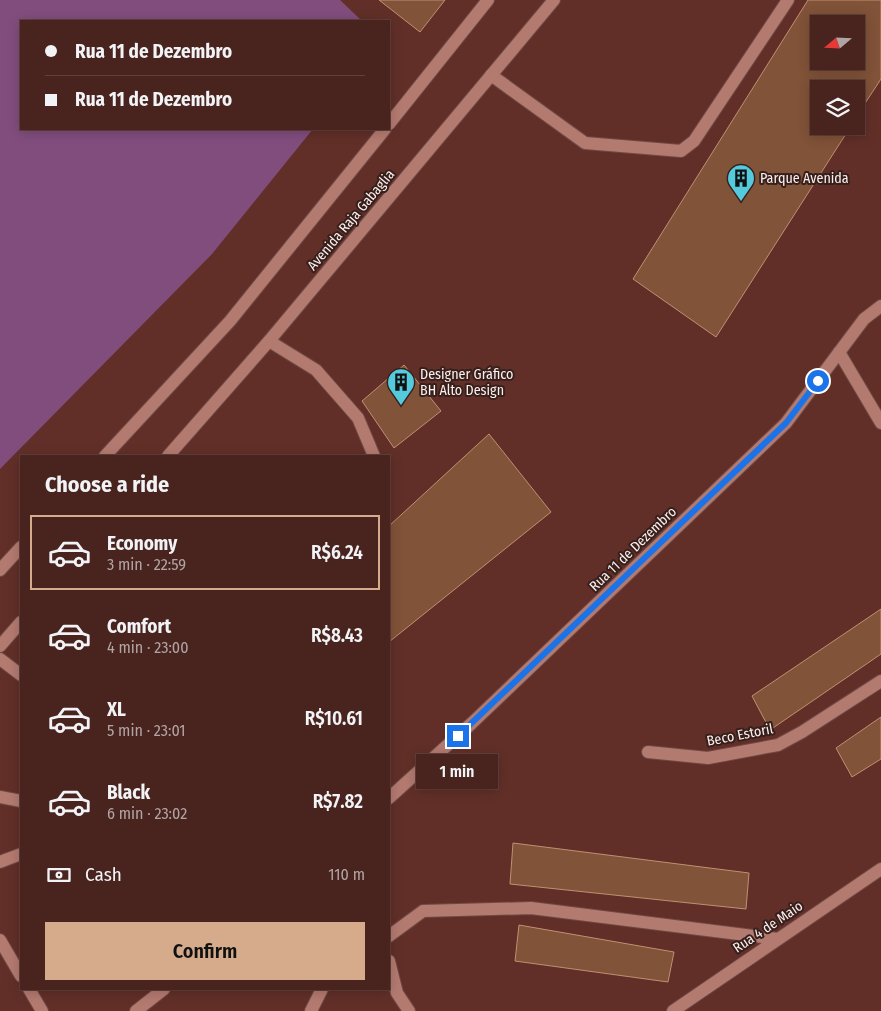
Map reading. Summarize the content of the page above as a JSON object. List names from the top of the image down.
{
  "streets": {
    "street": [
      "Avenida Raja Gabaglia",
      "Rua 11 de Dezembro",
      "Beco Estoril",
      "Rua 4 de Maio"
    ]
  },
  "places": {
    "building": ["Parque Avenida", "Designer Gráfico BH Alto Design"]
  },
  "north": "left",
  "page": {
    "banner": ["Rua 11 de Dezembro", "Rua 11 de Dezembro"],
    "heading": "Choose a ride",
    "list": [
      {
        "name": "Economy",
        "note": "3 min · 22:59",
        "value": "R$6.24"
      },
      {
        "name": "Comfort",
        "note": "4 min · 23:00",
        "value": "R$8.43"
      },
      {
        "name": "XL",
        "note": "5 min · 23:01",
        "value": "R$10.61"
      },
      {
        "name": "Black",
        "note": "6 min · 23:02",
        "value": "R$7.82"
      }
    ],
    "bubble": "1 min",
    "pay": ["Cash", "110 m"],
    "buttons": "Confirm"
  }
}
